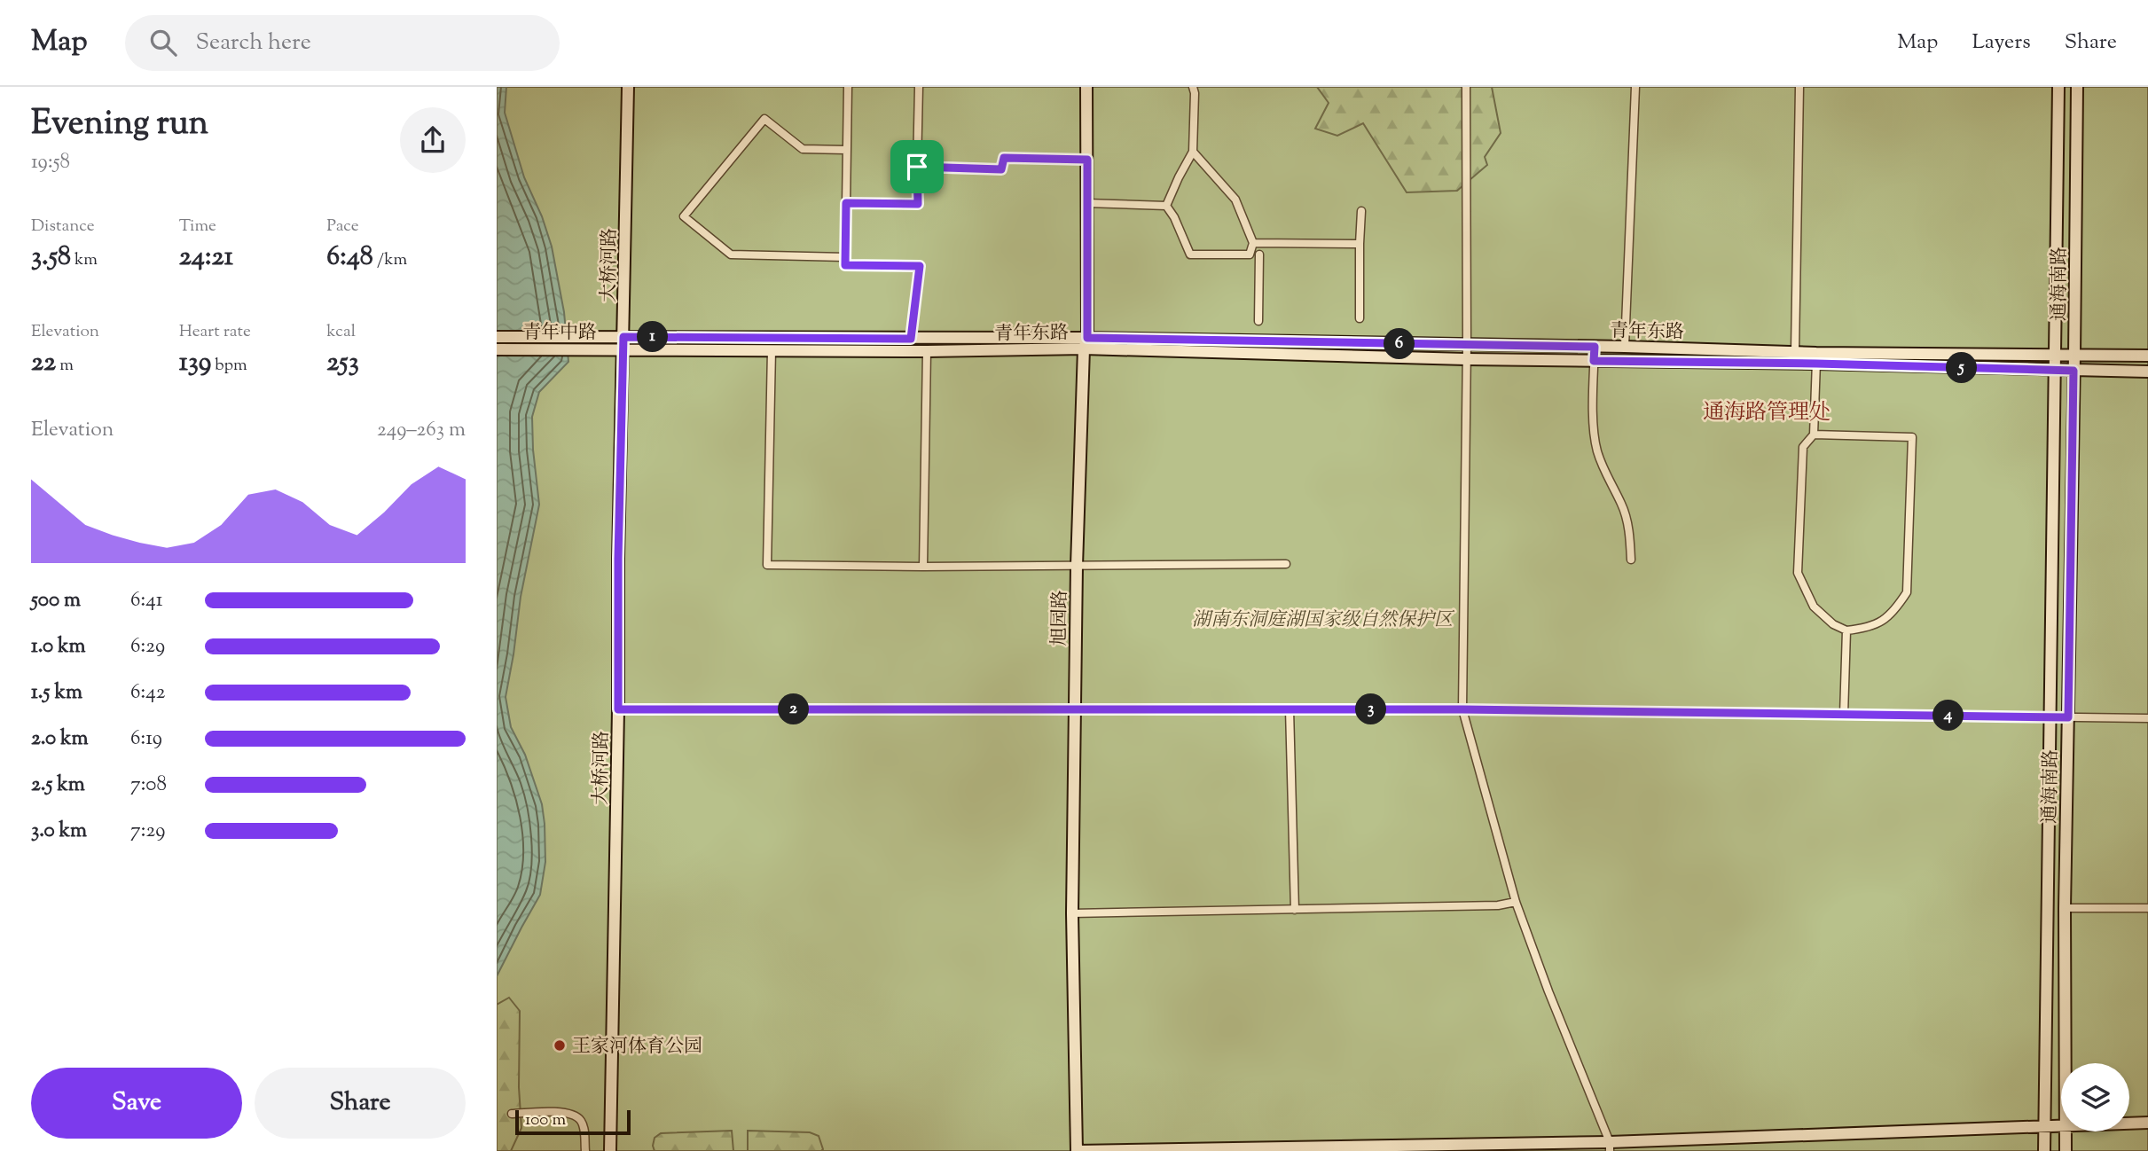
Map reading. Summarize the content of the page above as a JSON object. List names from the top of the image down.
{
  "streets": {
    "street": [
      "大桥河路",
      "通海南路",
      "青年东路",
      "青年中路",
      "旭园路"
    ]
  },
  "crossings": [
    ["大桥河路", "青年东路"],
    ["大桥河路", "青年中路"],
    ["通海南路", "青年东路"],
    ["青年东路", "青年中路"],
    ["青年东路", "旭园路"]
  ],
  "districts": ["通海路管理处"],
  "parks": ["湖南东洞庭湖国家级自然保护区"],
  "places": ["王家河体育公园"],
  "scale_bar": "100 m",
  "page": {
    "header": "Map",
    "search": "Search here",
    "nav": ["Map", "Layers", "Share"],
    "heading": ["Evening run", "19:58"],
    "stats": [
      ["Distance", "3.58 km"],
      ["Time", "24:21"],
      ["Pace", "6:48 /km"],
      ["Elevation", "22 m"],
      ["Heart rate", "139 bpm"],
      ["kcal", "253"]
    ],
    "pins": [
      "1",
      "6",
      "5",
      "2",
      "3",
      "4"
    ],
    "chart": ["Elevation", "249–263 m"],
    "list": [
      {
        "name": "500 m",
        "note": "6:41"
      },
      {
        "name": "1.0 km",
        "note": "6:29"
      },
      {
        "name": "1.5 km",
        "note": "6:42"
      },
      {
        "name": "2.0 km",
        "note": "6:19"
      },
      {
        "name": "2.5 km",
        "note": "7:08"
      },
      {
        "name": "3.0 km",
        "note": "7:29"
      }
    ],
    "buttons": ["Save", "Share"],
    "scale": "100 m"
  }
}
